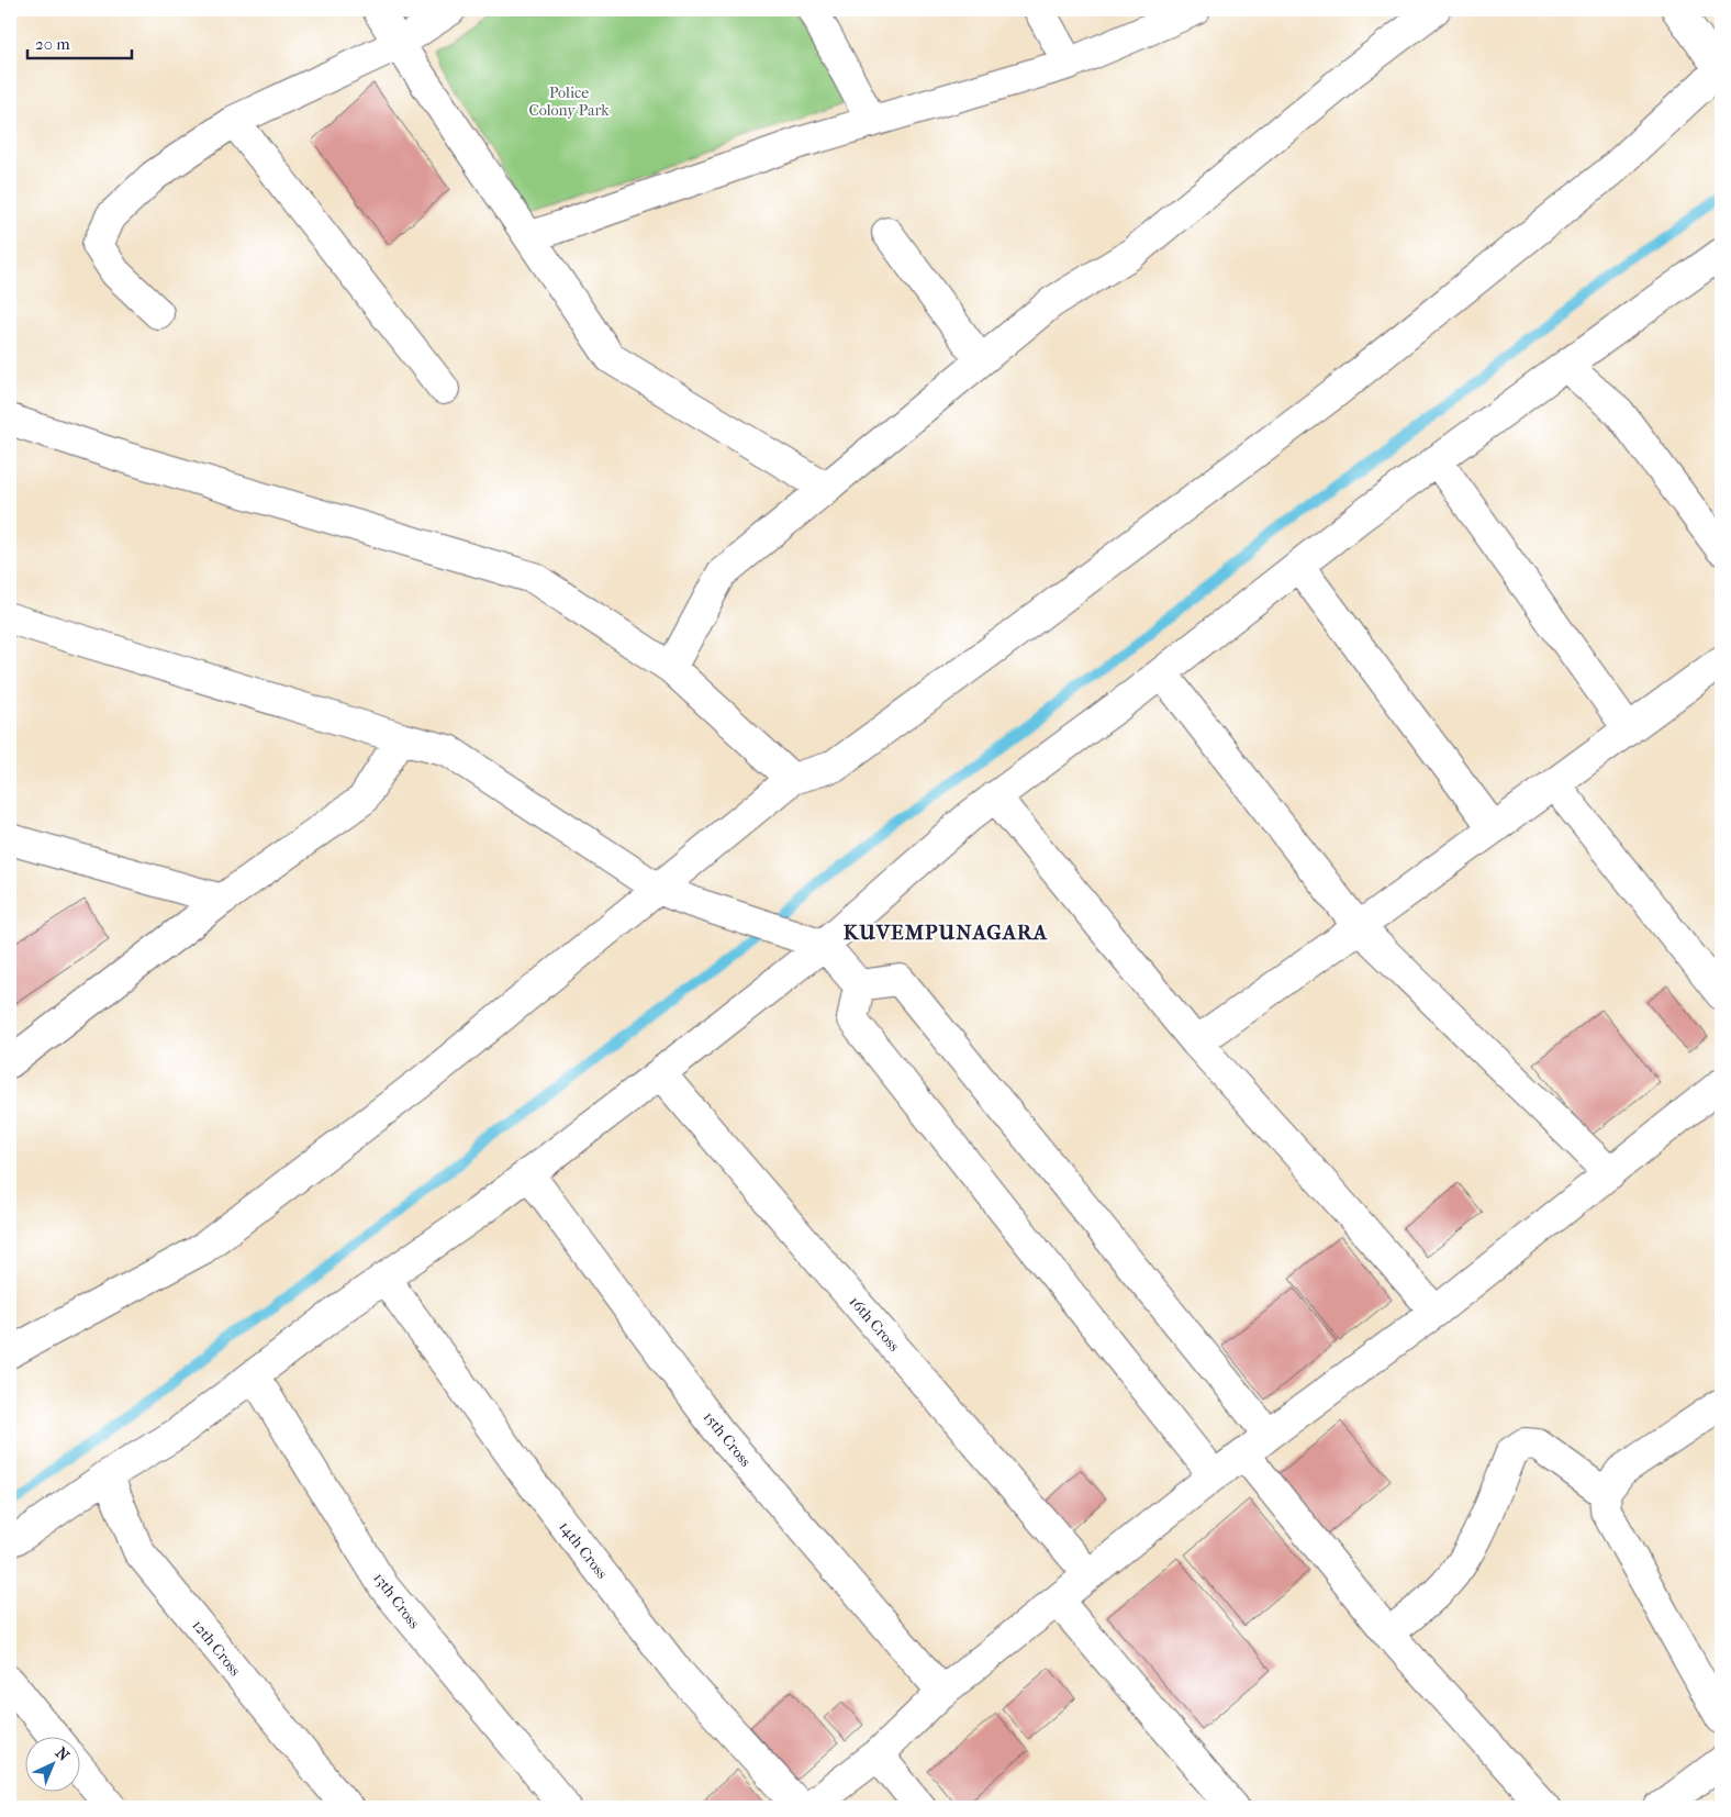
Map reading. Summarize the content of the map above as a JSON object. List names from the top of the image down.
{
  "streets": {
    "street": [
      "16th Cross",
      "15th Cross",
      "14th Cross",
      "13th Cross",
      "12th Cross"
    ]
  },
  "districts": ["KUVEMPUNAGARA"],
  "parks": ["Police Colony Park"],
  "scale_bar": "20 m",
  "north": "top right"
}
